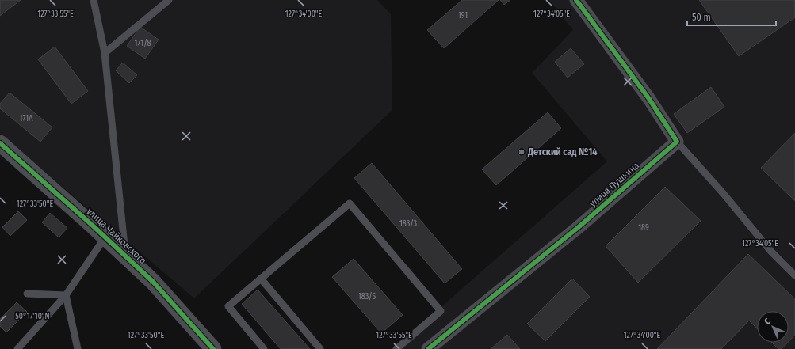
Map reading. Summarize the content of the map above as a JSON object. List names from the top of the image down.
{
  "streets": {
    "street": ["улица Пушкина", "улица Чайковского"]
  },
  "places": ["Детский сад №14"],
  "house_numbers": [
    "191",
    "171/8",
    "171А",
    "183/3",
    "189",
    "183/5"
  ],
  "scale_bar": "50 m",
  "north": "top left",
  "coordinates": [
    "127°33'55\"E",
    "127°34'00\"E",
    "127°34'05\"E",
    "127°33'50\"E",
    "50°17'10\"N"
  ]
}
